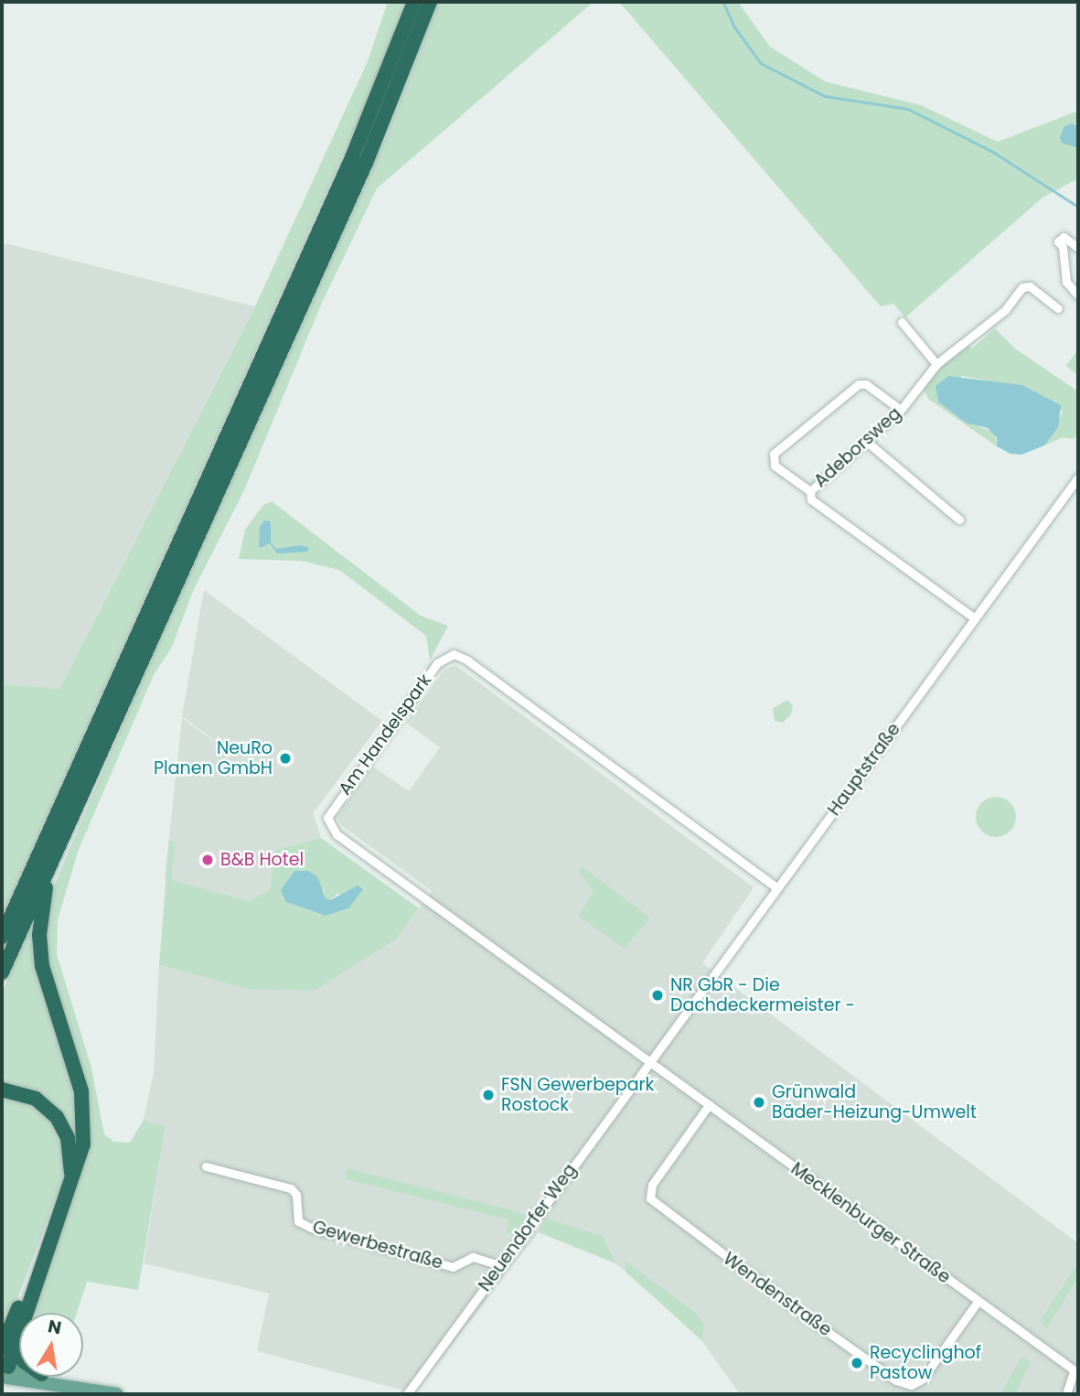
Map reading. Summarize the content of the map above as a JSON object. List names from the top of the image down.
{
  "streets": {
    "street": [
      "Adeborsweg",
      "Am Handelspark",
      "Hauptstraße",
      "Mecklenburger Straße",
      "Neuendorfer Weg",
      "Gewerbestraße",
      "Wendenstraße"
    ]
  },
  "crossings": [
    ["Adeborsweg", "Hauptstraße"],
    ["Am Handelspark", "Hauptstraße"],
    ["Am Handelspark", "Mecklenburger Straße"],
    ["Am Handelspark", "Neuendorfer Weg"],
    ["Hauptstraße", "Mecklenburger Straße"],
    ["Hauptstraße", "Neuendorfer Weg"],
    ["Mecklenburger Straße", "Neuendorfer Weg"],
    ["Mecklenburger Straße", "Wendenstraße"],
    ["Neuendorfer Weg", "Gewerbestraße"]
  ],
  "places": [
    "NeuRo Planen GmbH",
    "B&B Hotel",
    "NR GbR - Die Dachdeckermeister -",
    "FSN Gewerbepark Rostock",
    "Grünwald Bäder-Heizung-Umwelt",
    "Recyclinghof Pastow"
  ],
  "north": "top"
}
